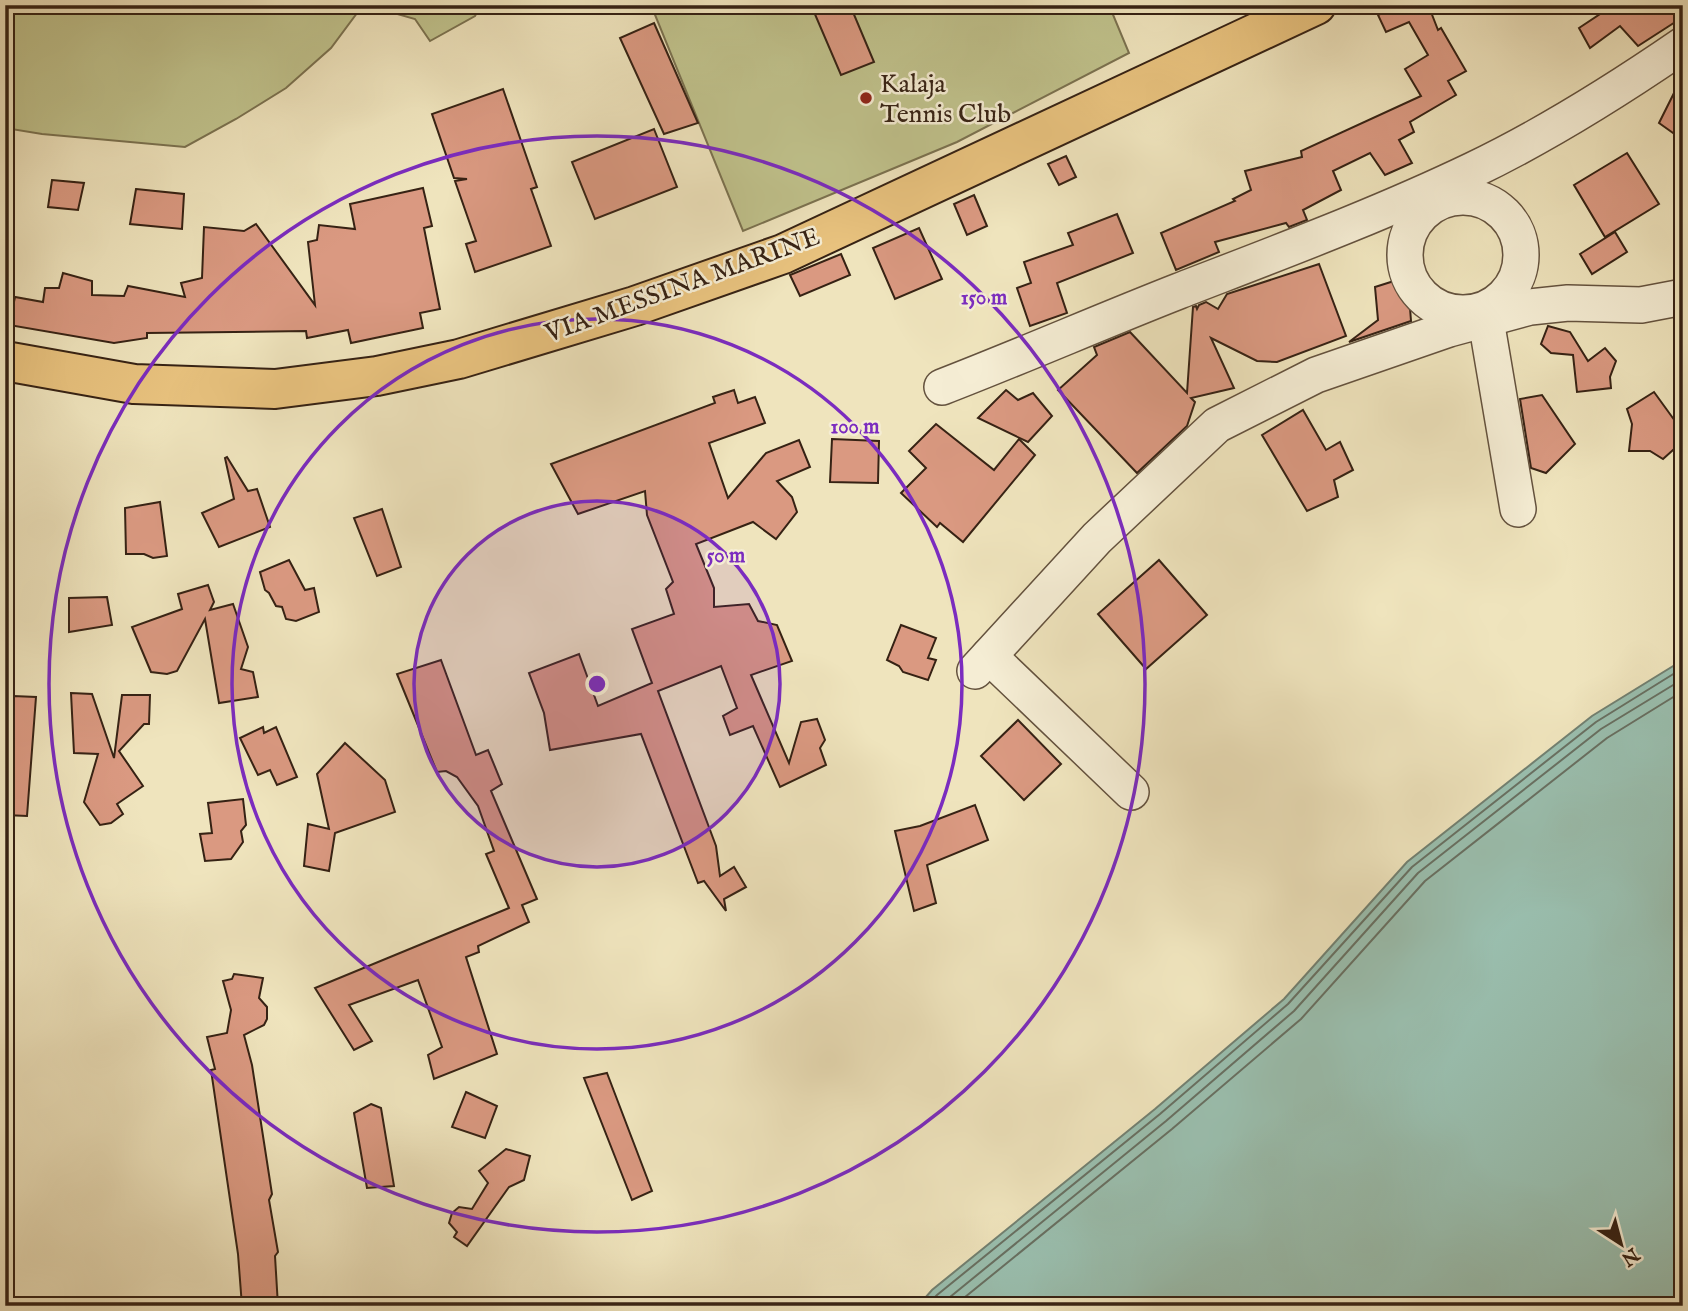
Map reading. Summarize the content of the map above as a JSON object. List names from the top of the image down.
{
  "streets": {
    "main road": ["VIA MESSINA MARINE"]
  },
  "places": ["Kalaja Tennis Club"],
  "north": "bottom right",
  "rings": ["150 m", "100 m", "50 m"]
}
